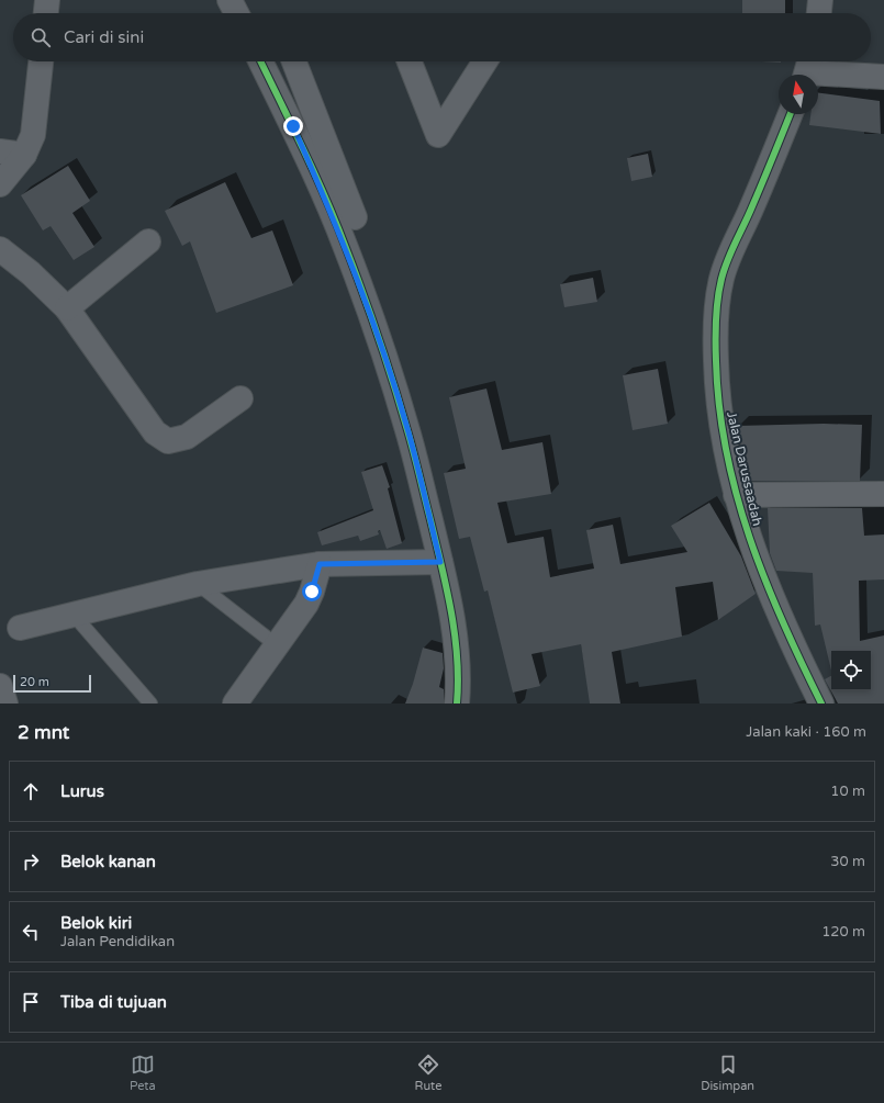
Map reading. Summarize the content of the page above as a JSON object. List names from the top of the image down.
{
  "streets": {
    "street": ["Jalan Darussaadah"]
  },
  "scale_bar": "20 m",
  "north": "top",
  "page": {
    "search": "Cari di sini",
    "scale": "20 m",
    "heading": ["2 mnt", "Jalan kaki · 160 m"],
    "list": [
      ["Lurus", "10 m"],
      ["Belok kanan", "30 m"],
      ["Belok kiri", "Jalan Pendidikan", "120 m"],
      "Tiba di tujuan"
    ],
    "nav": ["Peta", "Rute", "Disimpan"]
  }
}
